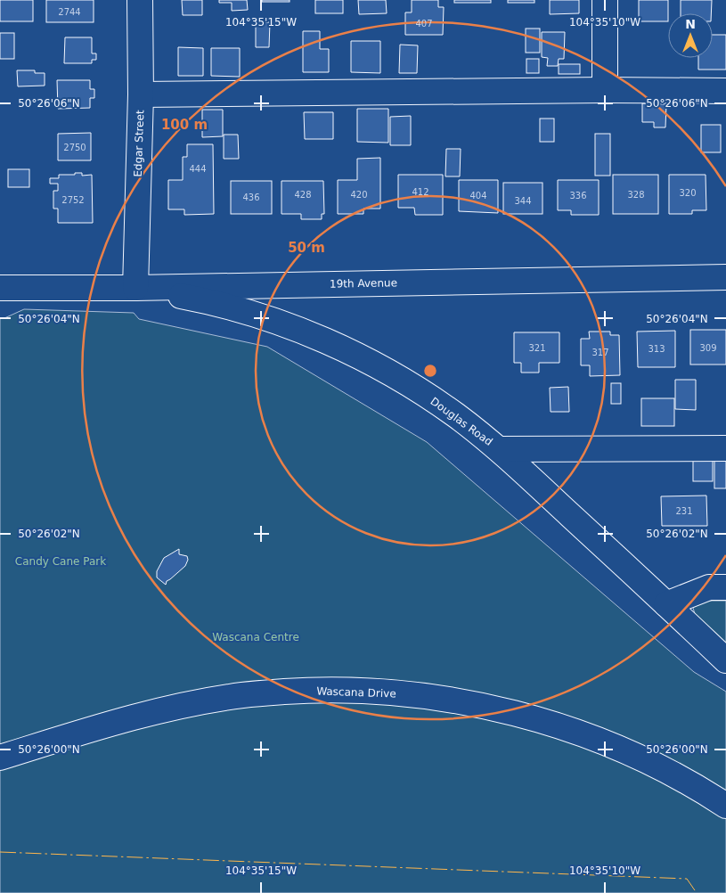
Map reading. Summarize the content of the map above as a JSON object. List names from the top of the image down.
{
  "streets": {
    "street": [
      "Edgar Street",
      "19th Avenue",
      "Douglas Road",
      "Wascana Drive"
    ]
  },
  "crossings": [
    ["Edgar Street", "19th Avenue"],
    ["Edgar Street", "Douglas Road"],
    ["19th Avenue", "Douglas Road"]
  ],
  "parks": ["Candy Cane Park", "Wascana Centre"],
  "house_numbers": [
    "2744",
    "407",
    "2750",
    "444",
    "412",
    "320",
    "428",
    "420",
    "328",
    "404",
    "336",
    "436",
    "2752",
    "344",
    "321",
    "309",
    "313",
    "317",
    "231"
  ],
  "north": "top",
  "coordinates": [
    "104°35'15\"W",
    "104°35'10\"W",
    "50°26'06\"N",
    "50°26'04\"N",
    "50°26'02\"N",
    "50°26'00\"N"
  ],
  "rings": ["100 m", "50 m"]
}
